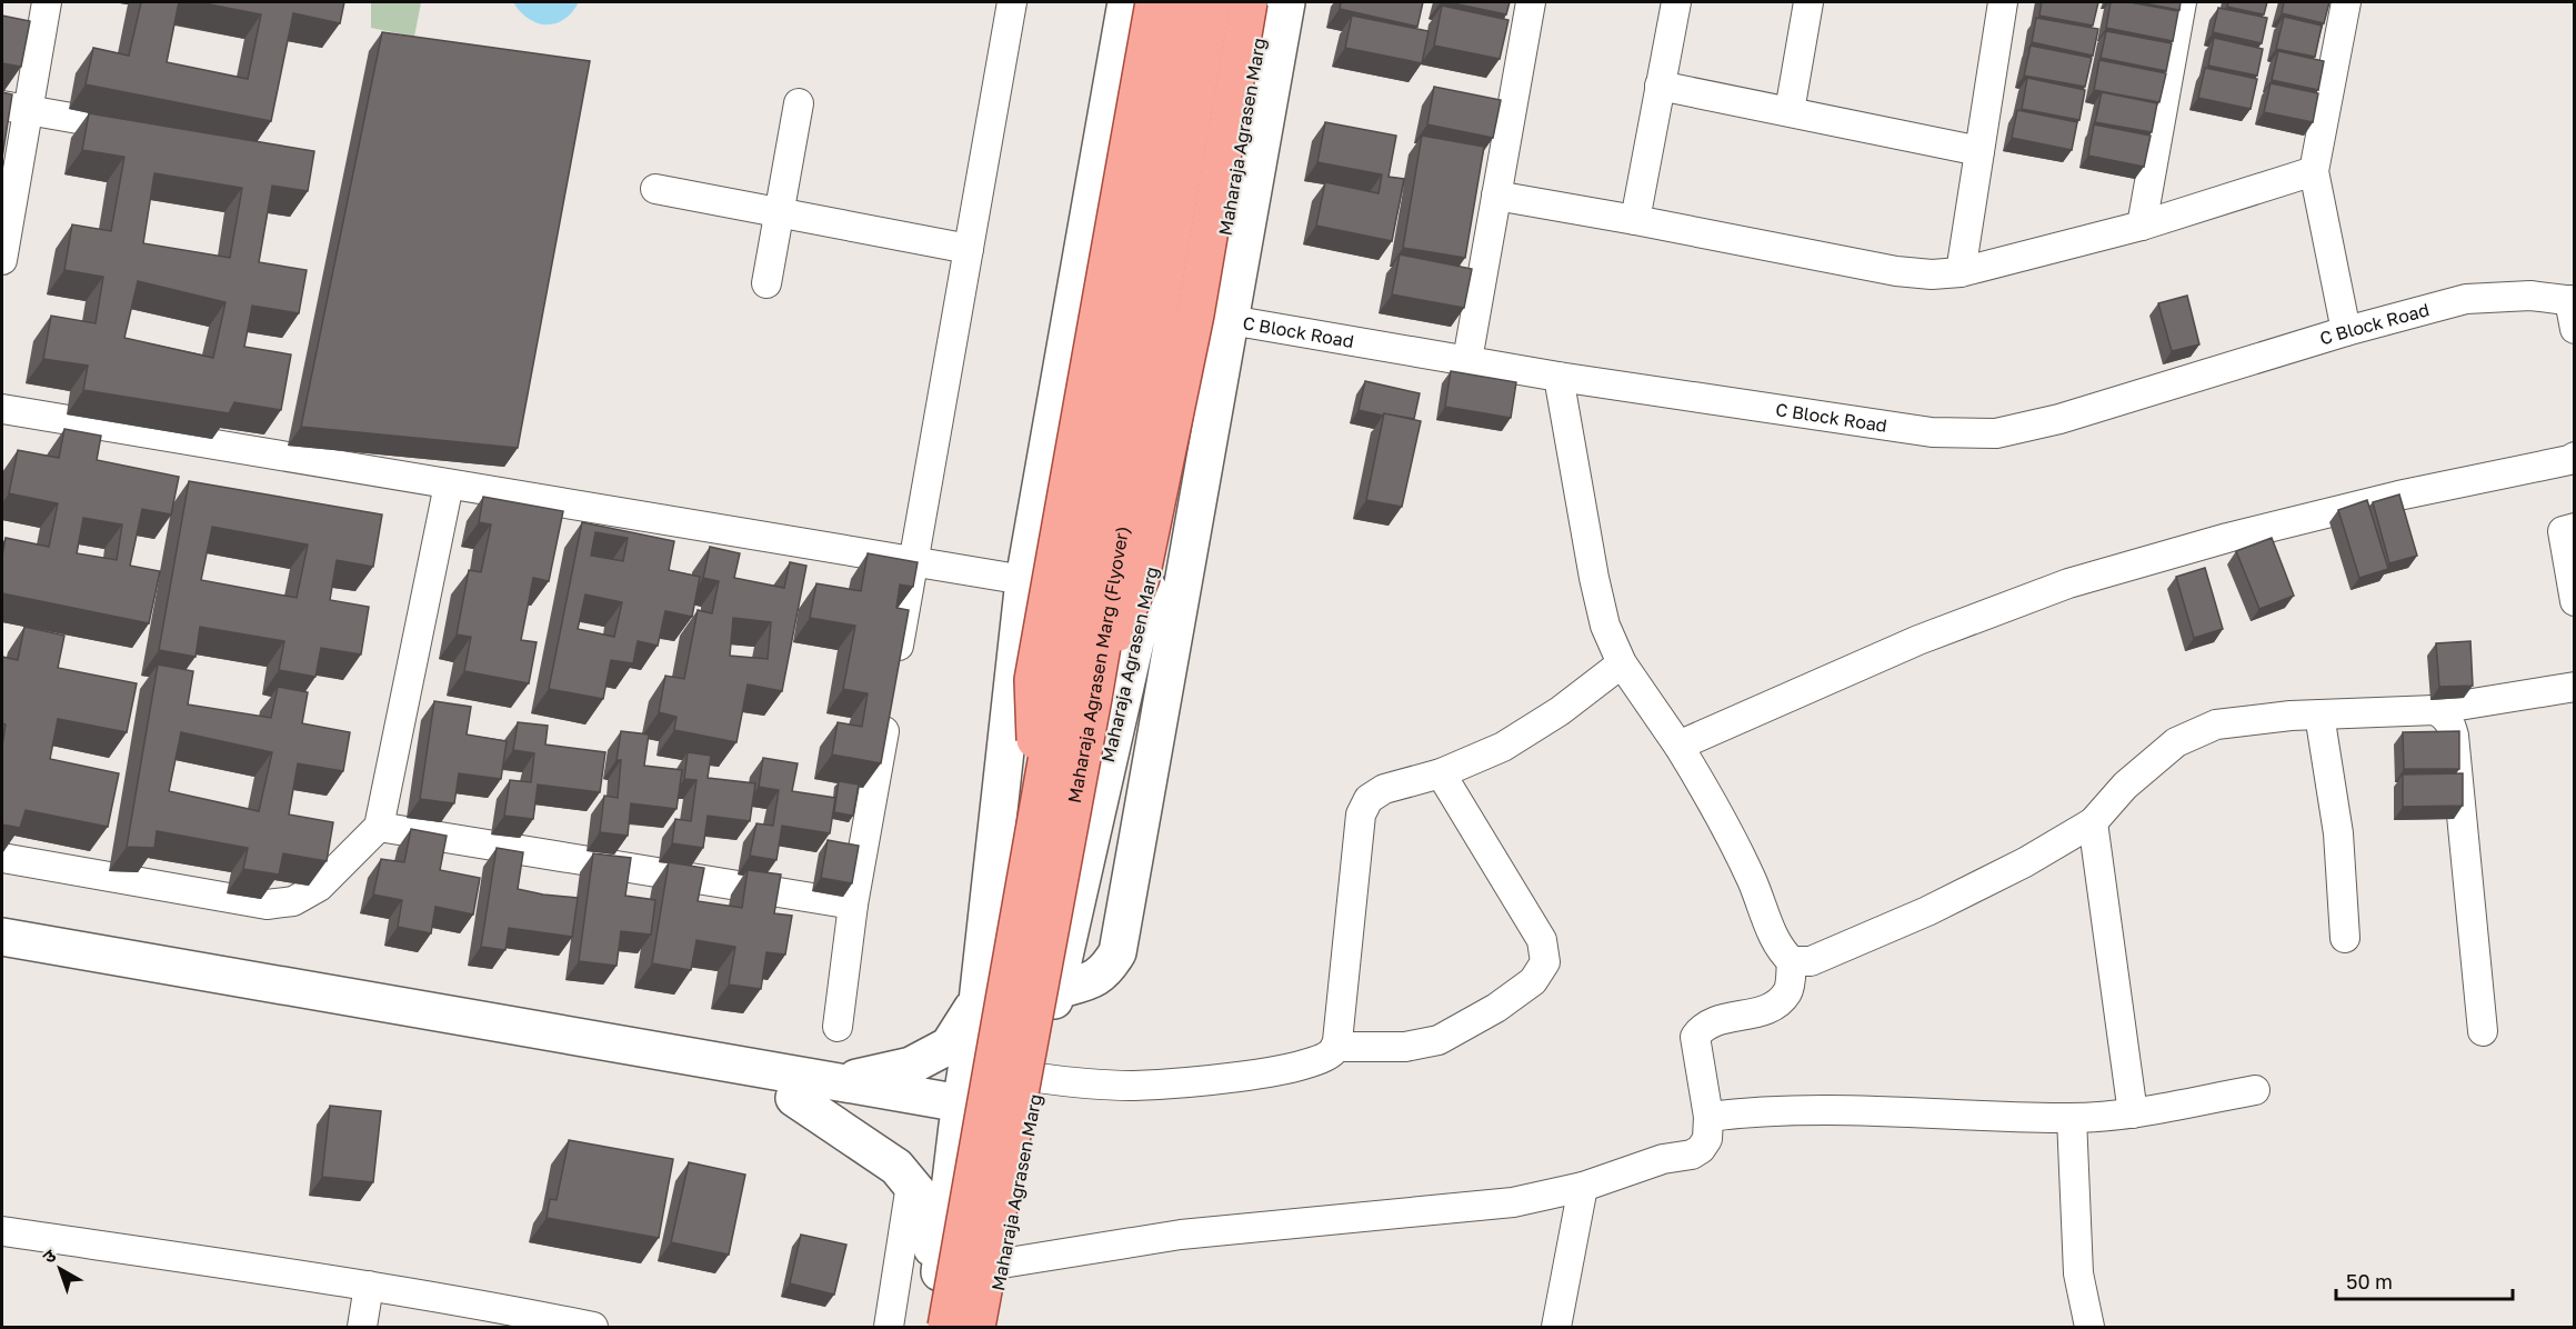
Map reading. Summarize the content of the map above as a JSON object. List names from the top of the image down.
{
  "streets": {
    "main road": ["Maharaja Agrasen Marg", "Maharaja Agrasen Marg (Flyover)"],
    "street": ["C Block Road"]
  },
  "crossings": [
    ["Maharaja Agrasen Marg", "C Block Road"]
  ],
  "scale_bar": "50 m",
  "north": "top left"
}
